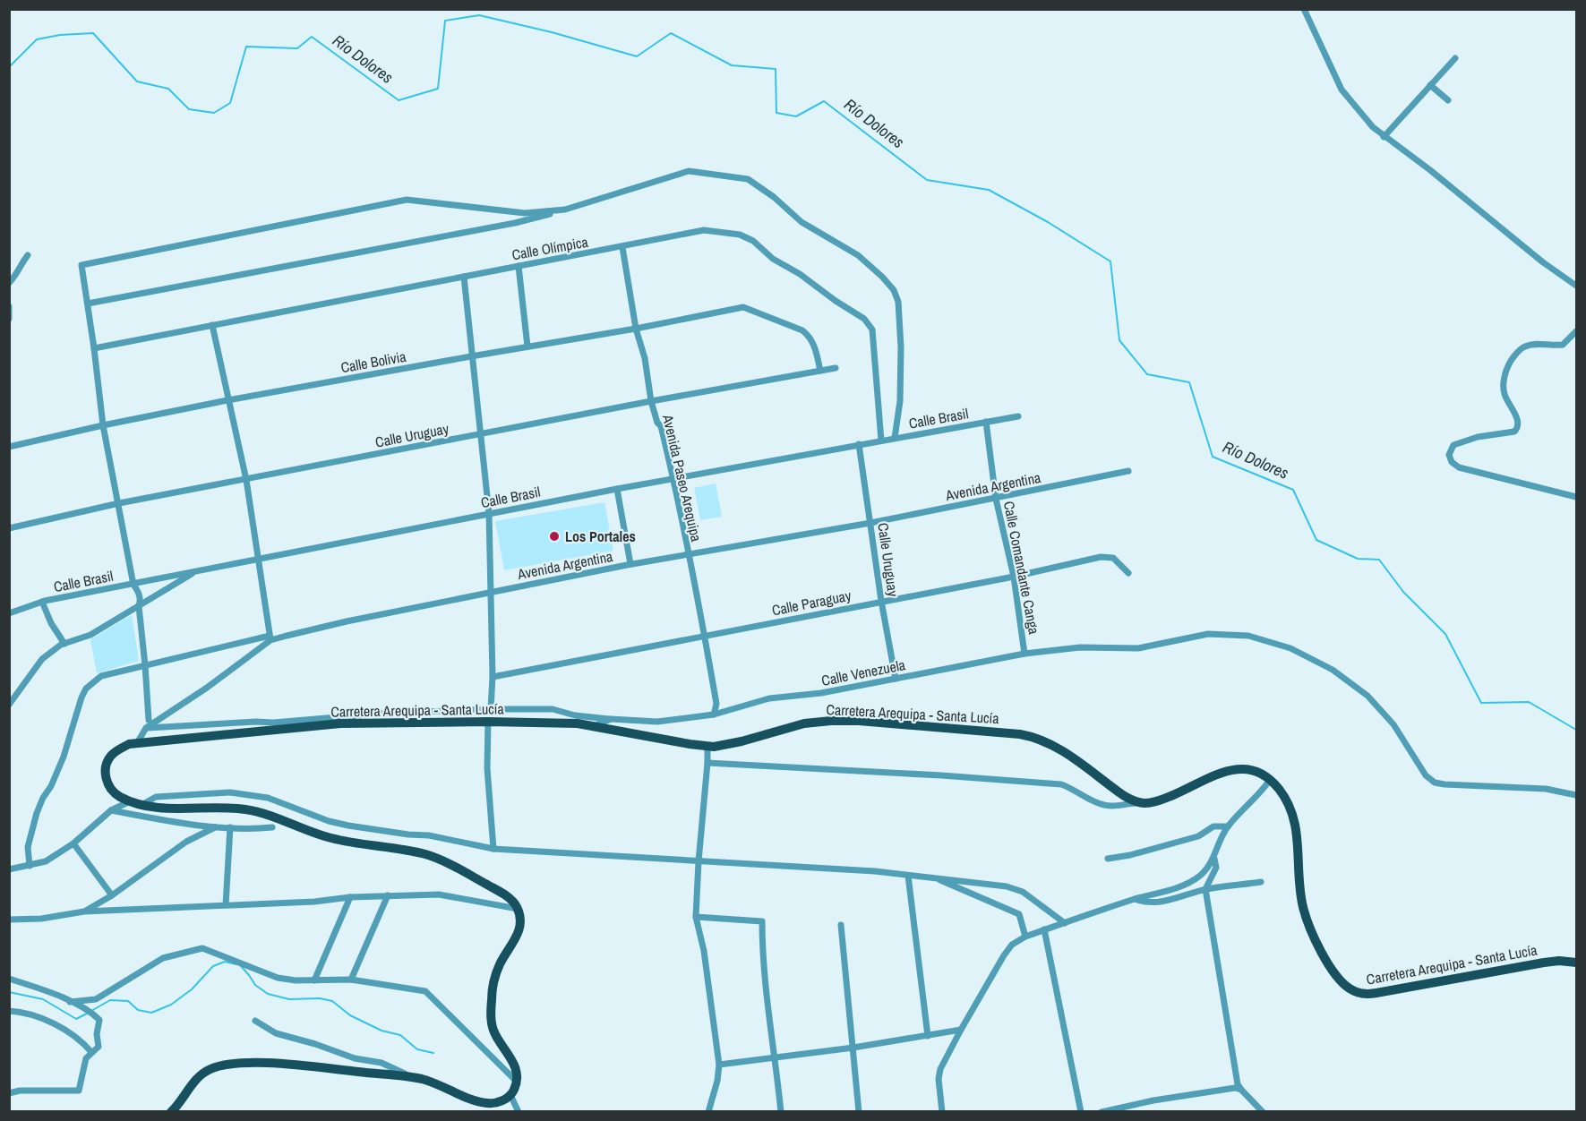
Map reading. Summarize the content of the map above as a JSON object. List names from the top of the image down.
{
  "streets": {
    "main road": ["Carretera Arequipa - Santa Lucía"],
    "street": [
      "Calle Olímpica",
      "Calle Bolivia",
      "Calle Brasil",
      "Calle Uruguay",
      "Avenida Paseo Arequipa",
      "Avenida Argentina",
      "Calle Comandante Canga",
      "Calle Paraguay",
      "Calle Venezuela"
    ]
  },
  "crossings": [
    ["Calle Olímpica", "Calle Brasil"],
    ["Calle Olímpica", "Avenida Paseo Arequipa"],
    ["Calle Bolivia", "Calle Uruguay"],
    ["Calle Bolivia", "Avenida Paseo Arequipa"],
    ["Calle Brasil", "Calle Uruguay"],
    ["Calle Brasil", "Avenida Paseo Arequipa"],
    ["Calle Brasil", "Calle Comandante Canga"],
    ["Calle Uruguay", "Avenida Paseo Arequipa"],
    ["Calle Uruguay", "Avenida Argentina"],
    ["Calle Uruguay", "Calle Paraguay"],
    ["Calle Uruguay", "Calle Venezuela"],
    ["Avenida Paseo Arequipa", "Avenida Argentina"],
    ["Avenida Paseo Arequipa", "Calle Paraguay"],
    ["Avenida Paseo Arequipa", "Calle Venezuela"],
    ["Avenida Argentina", "Calle Comandante Canga"],
    ["Avenida Argentina", "Carretera Arequipa - Santa Lucía"],
    ["Calle Comandante Canga", "Calle Paraguay"],
    ["Calle Comandante Canga", "Calle Venezuela"],
    ["Calle Venezuela", "Carretera Arequipa - Santa Lucía"]
  ],
  "water": ["Río Dolores"],
  "places": ["Los Portales"]
}
